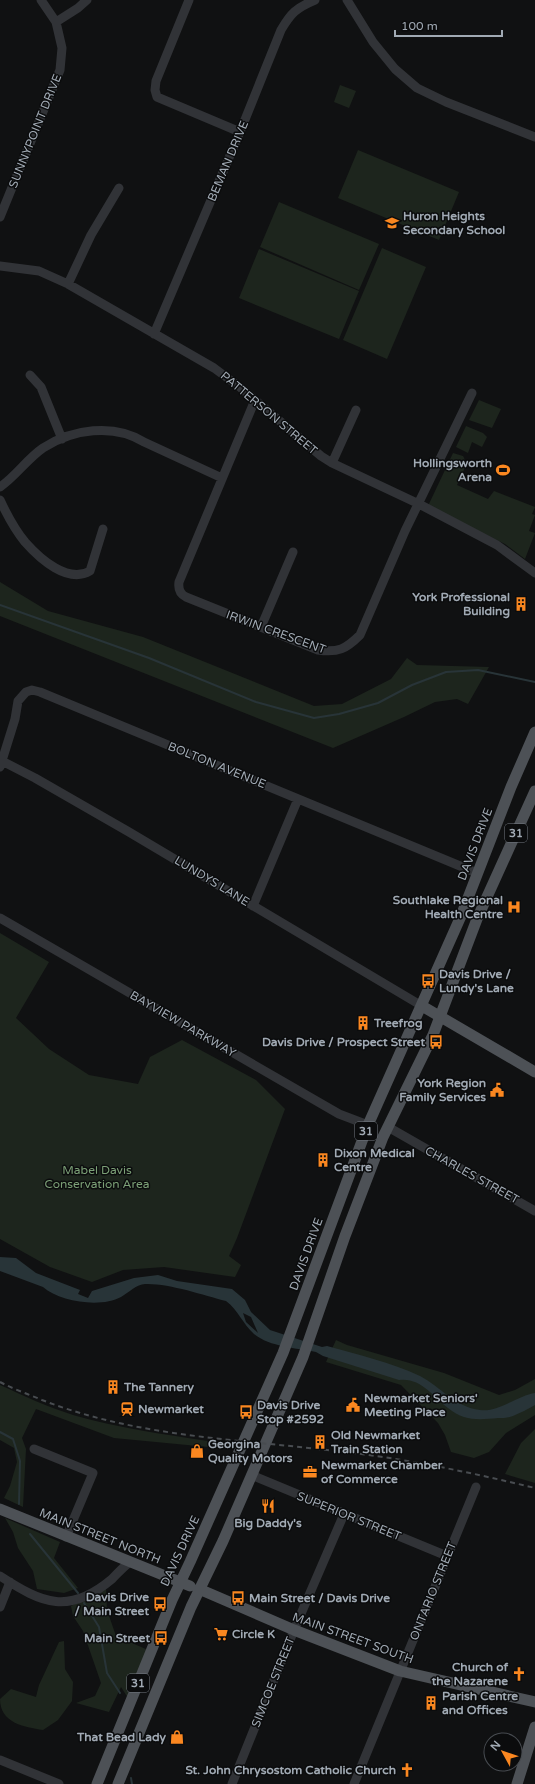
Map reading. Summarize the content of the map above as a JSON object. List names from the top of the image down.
{
  "streets": {
    "main road": [
      "31",
      "DAVIS DRIVE",
      "MAIN STREET NORTH",
      "MAIN STREET SOUTH"
    ],
    "street": [
      "SUNNYPOINT DRIVE",
      "BEMAN DRIVE",
      "PATTERSON STREET",
      "IRWIN CRESCENT",
      "BOLTON AVENUE",
      "LUNDYS LANE",
      "BAYVIEW PARKWAY",
      "CHARLES STREET",
      "SUPERIOR STREET",
      "ONTARIO STREET",
      "SIMCOE STREET"
    ]
  },
  "crossings": [
    ["BEMAN DRIVE", "PATTERSON STREET"],
    ["PATTERSON STREET", "IRWIN CRESCENT"],
    ["BOLTON AVENUE", "DAVIS DRIVE"],
    ["BOLTON AVENUE", "LUNDYS LANE"],
    ["DAVIS DRIVE", "LUNDYS LANE"],
    ["DAVIS DRIVE", "BAYVIEW PARKWAY"],
    ["DAVIS DRIVE", "CHARLES STREET"],
    ["DAVIS DRIVE", "SUPERIOR STREET"],
    ["DAVIS DRIVE", "MAIN STREET NORTH"],
    ["DAVIS DRIVE", "MAIN STREET SOUTH"],
    ["SUPERIOR STREET", "ONTARIO STREET"],
    ["SUPERIOR STREET", "SIMCOE STREET"],
    ["MAIN STREET NORTH", "MAIN STREET SOUTH"],
    ["ONTARIO STREET", "MAIN STREET SOUTH"],
    ["MAIN STREET SOUTH", "SIMCOE STREET"]
  ],
  "parks": ["Mabel Davis Conservation Area"],
  "places": {
    "school or university": ["Huron Heights Secondary School"],
    "sports": ["Hollingsworth Arena"],
    "building": [
      "York Professional Building",
      "Treefrog",
      "Dixon Medical Centre",
      "The Tannery",
      "Old Newmarket Train Station",
      "Parish Centre and Offices"
    ],
    "hospital": ["Southlake Regional Health Centre"],
    "bus stop": [
      "Davis Drive / Lundy's Lane",
      "Davis Drive / Prospect Street",
      "Davis Drive Stop #2592",
      "Main Street / Davis Drive",
      "Davis Drive / Main Street",
      "Main Street"
    ],
    "public building": ["York Region Family Services", "Newmarket Seniors' Meeting Place"],
    "station": ["Newmarket"],
    "shop": ["Georgina Quality Motors", "That Bead Lady"],
    "office": ["Newmarket Chamber of Commerce"],
    "restaurant": ["Big Daddy's"],
    "supermarket": ["Circle K"],
    "church": ["Church of the Nazarene", "St. John Chrysostom Catholic Church"]
  },
  "scale_bar": "100 m",
  "north": "top left"
}
